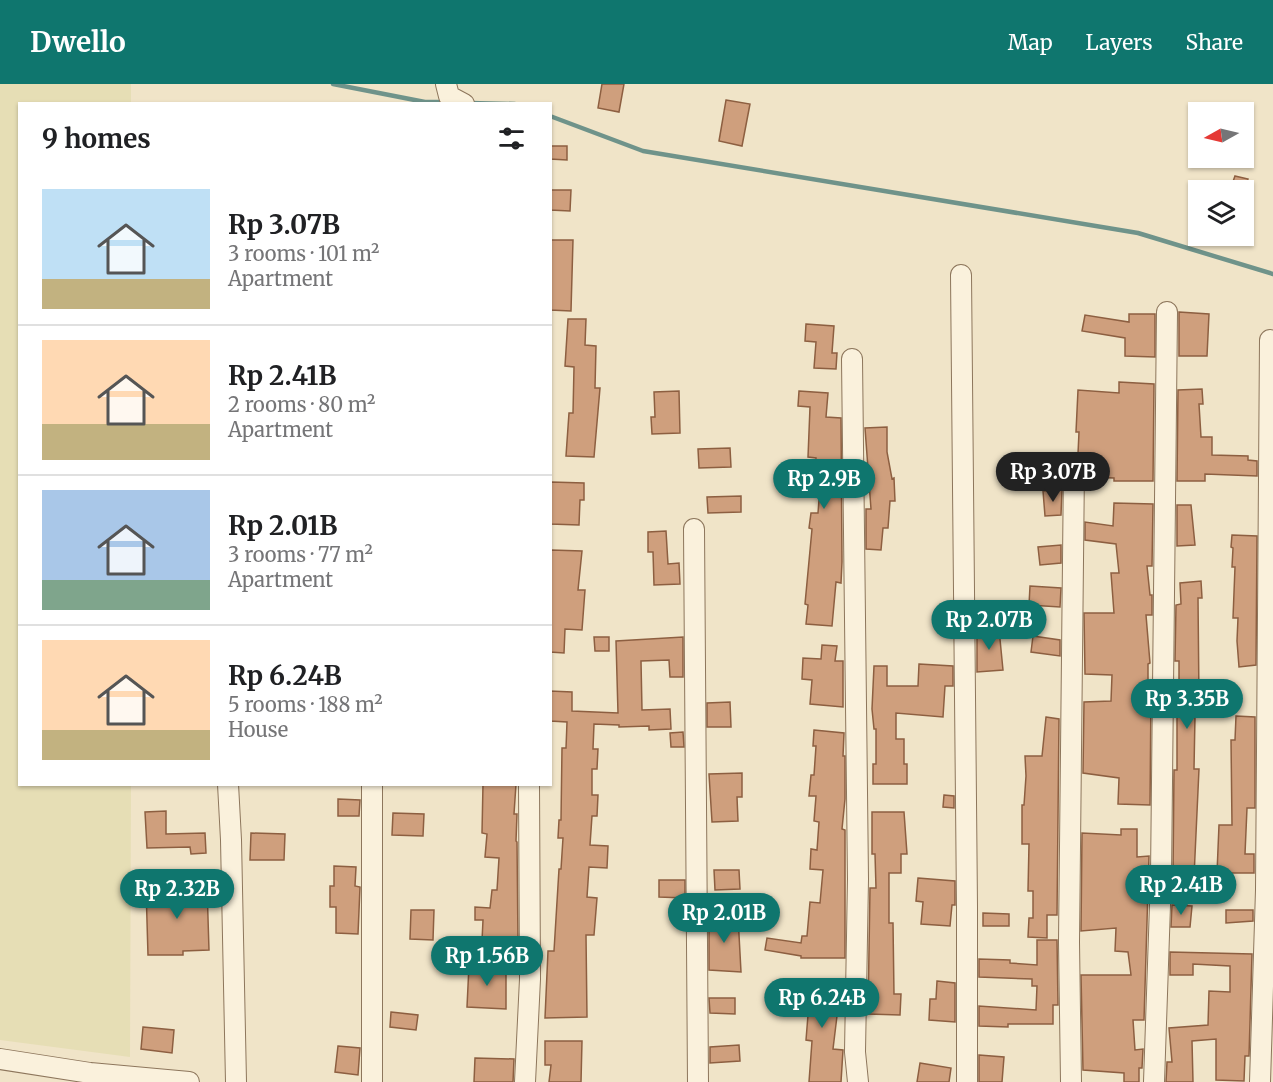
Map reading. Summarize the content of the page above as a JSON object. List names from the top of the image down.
{
  "north": "left",
  "page": {
    "header": "Dwello",
    "nav": ["Map", "Layers", "Share"],
    "heading": "9 homes",
    "list": [
      {
        "name": "Rp 3.07B",
        "note": "3 rooms · 101 m² · Apartment"
      },
      {
        "name": "Rp 2.41B",
        "note": "2 rooms · 80 m² · Apartment"
      },
      {
        "name": "Rp 2.01B",
        "note": "3 rooms · 77 m² · Apartment"
      },
      {
        "name": "Rp 6.24B",
        "note": "5 rooms · 188 m² · House"
      }
    ],
    "price": [
      "Rp 3.07B",
      "Rp 2.9B",
      "Rp 2.07B",
      "Rp 3.35B",
      "Rp 2.41B",
      "Rp 2.32B",
      "Rp 2.01B",
      "Rp 1.56B",
      "Rp 6.24B"
    ]
  }
}
